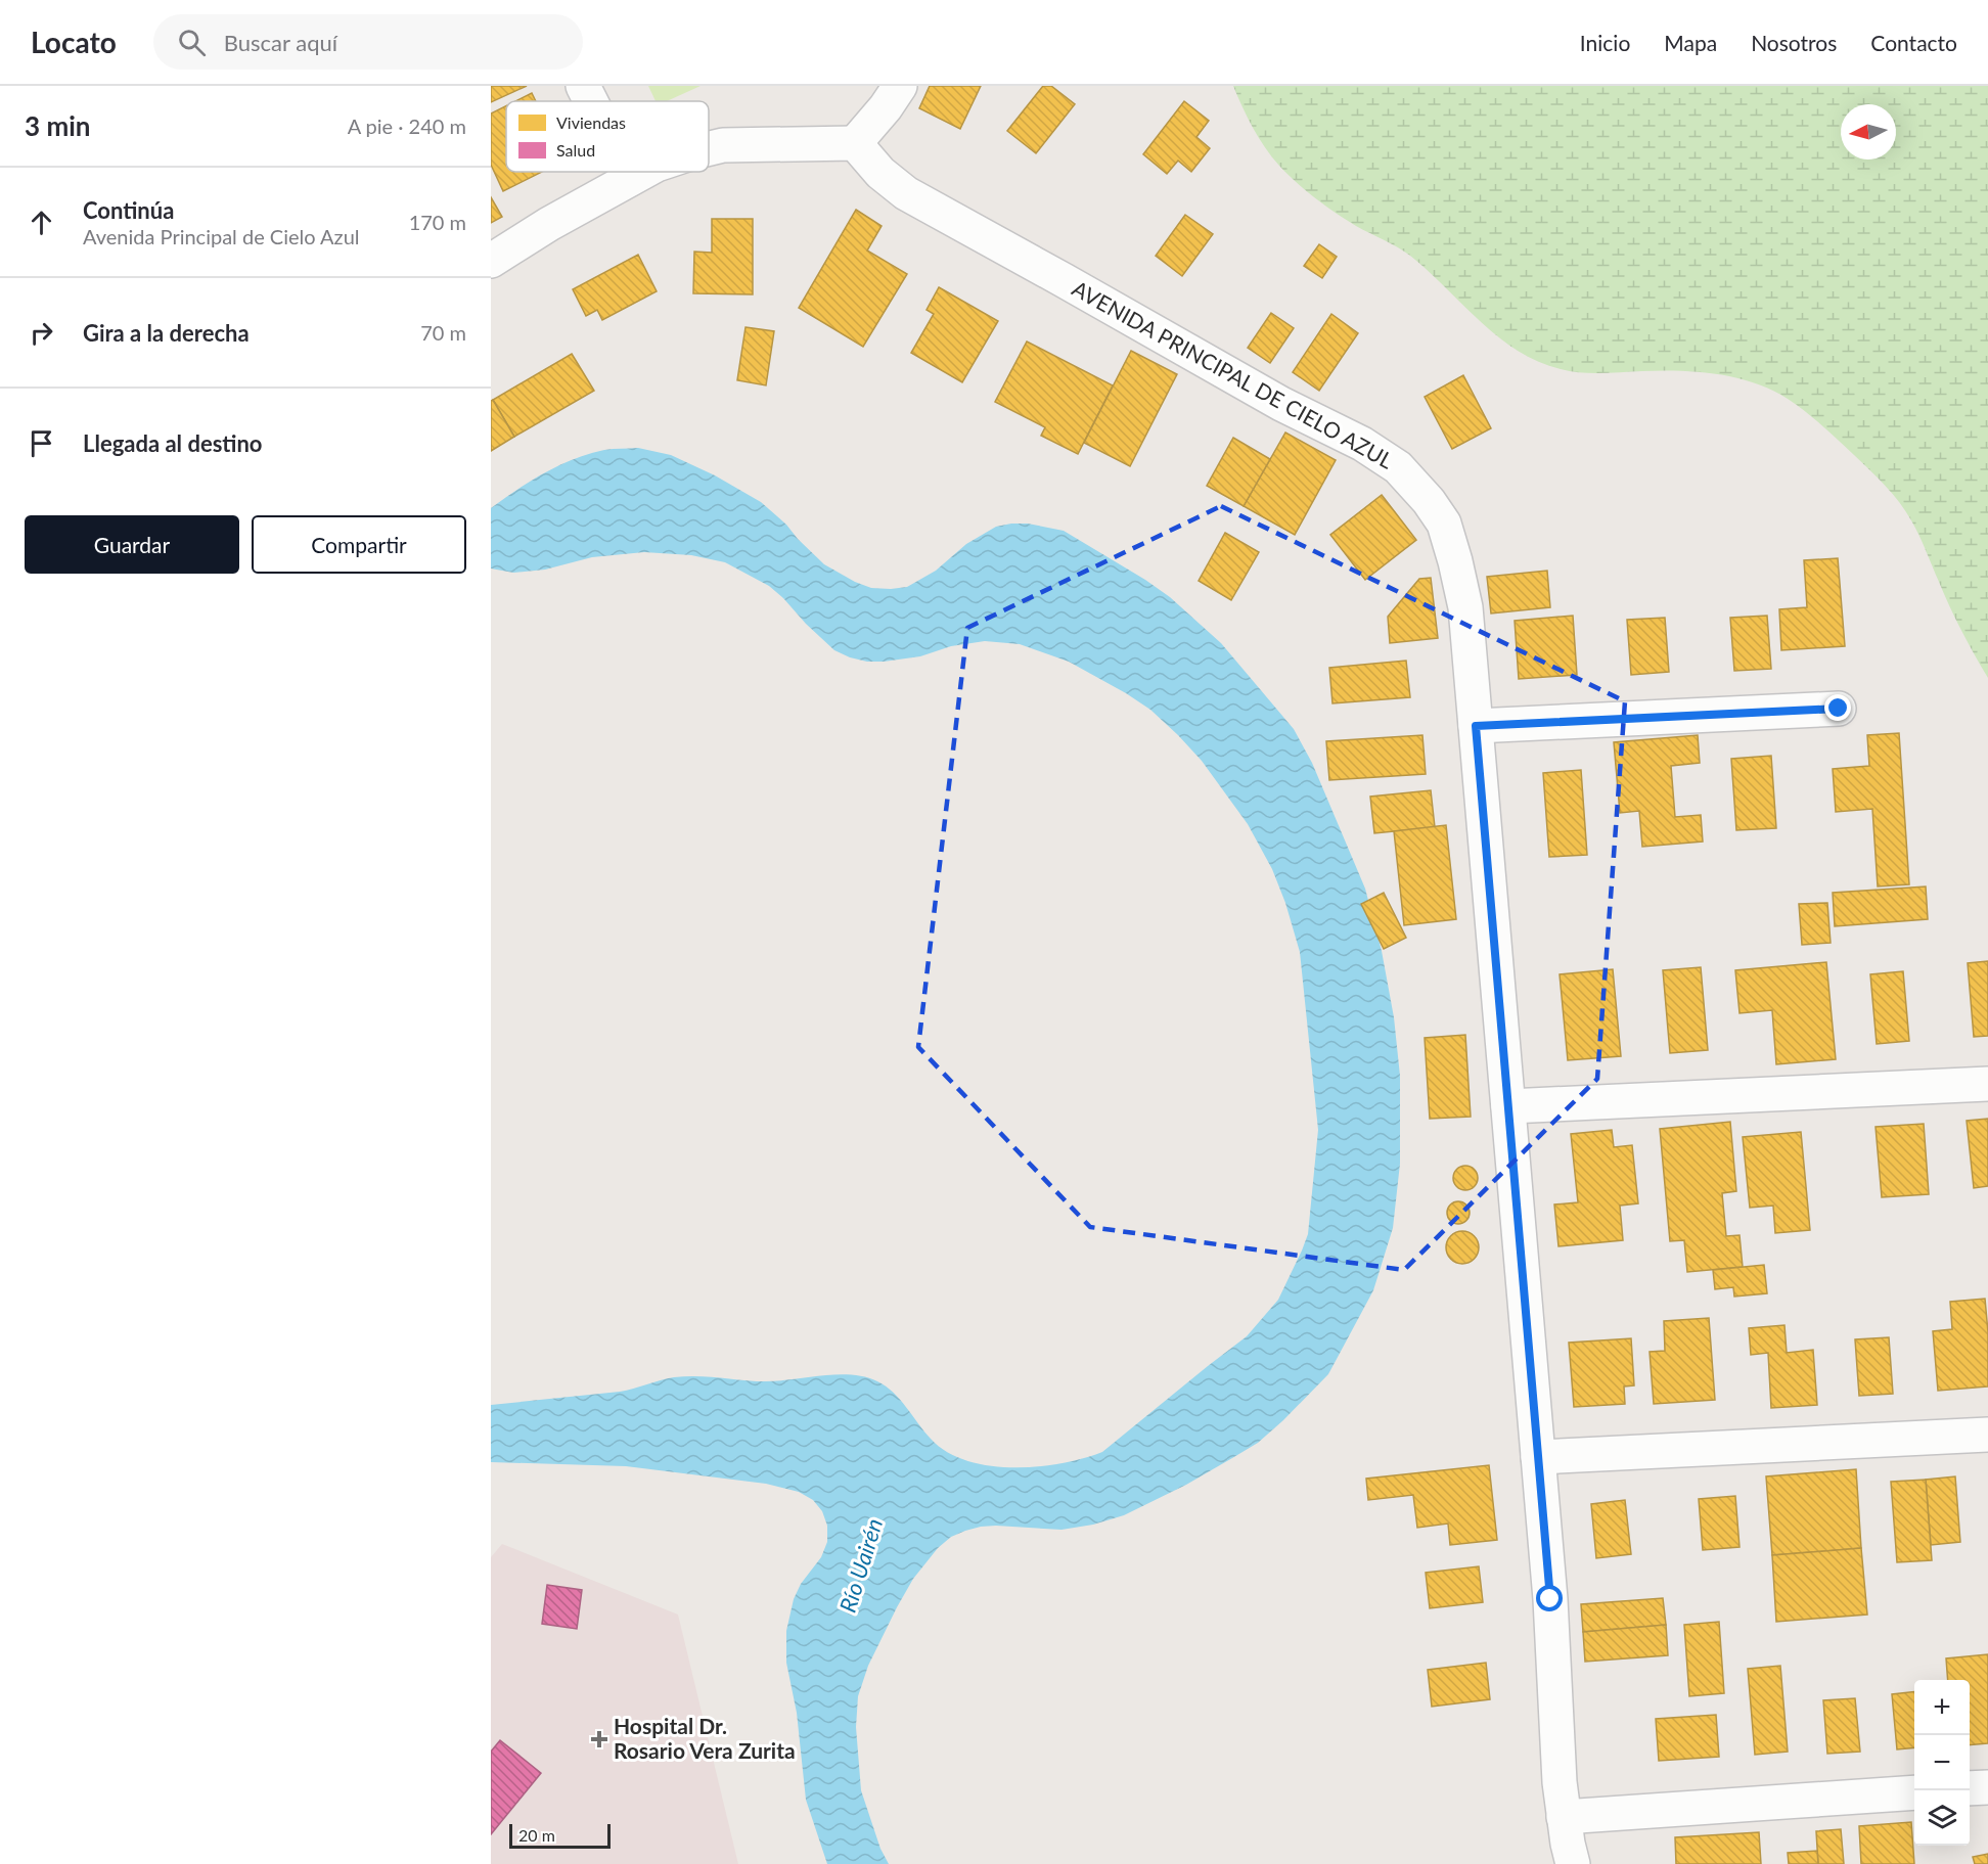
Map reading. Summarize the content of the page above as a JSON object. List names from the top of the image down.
{
  "streets": {
    "street": ["AVENIDA PRINCIPAL DE CIELO AZUL"]
  },
  "water": ["Río Uairén"],
  "places": {
    "health": ["Hospital Dr. Rosario Vera Zurita"]
  },
  "legend": ["Viviendas", "Salud"],
  "scale_bar": "20 m",
  "north": "left",
  "page": {
    "header": "Locato",
    "search": "Buscar aquí",
    "nav": [
      "Inicio",
      "Mapa",
      "Nosotros",
      "Contacto"
    ],
    "heading": ["3 min", "A pie · 240 m"],
    "list": [
      ["Continúa", "Avenida Principal de Cielo Azul", "170 m"],
      ["Gira a la derecha", "70 m"],
      "Llegada al destino"
    ],
    "buttons": ["Guardar", "Compartir"],
    "map_buttons": ["+", "−"],
    "scale": "20 m"
  }
}
